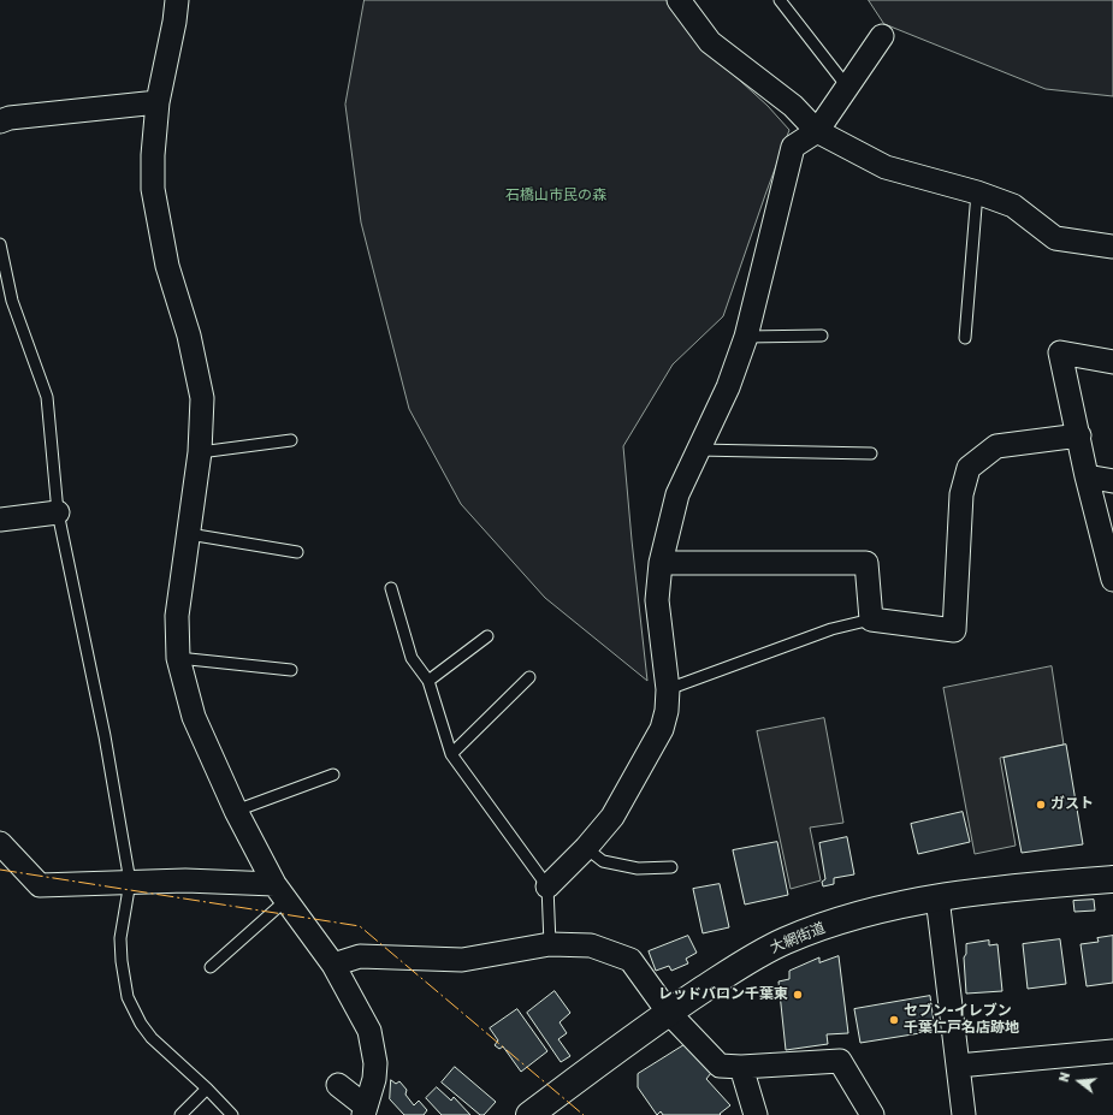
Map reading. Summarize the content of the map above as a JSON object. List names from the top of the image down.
{
  "streets": {
    "main road": ["大網街道"]
  },
  "parks": ["石橋山市民の森"],
  "places": ["ガスト", "レッドバロン千葉東", "セブン-イレブン 千葉仁戸名店跡地"],
  "north": "left"
}
